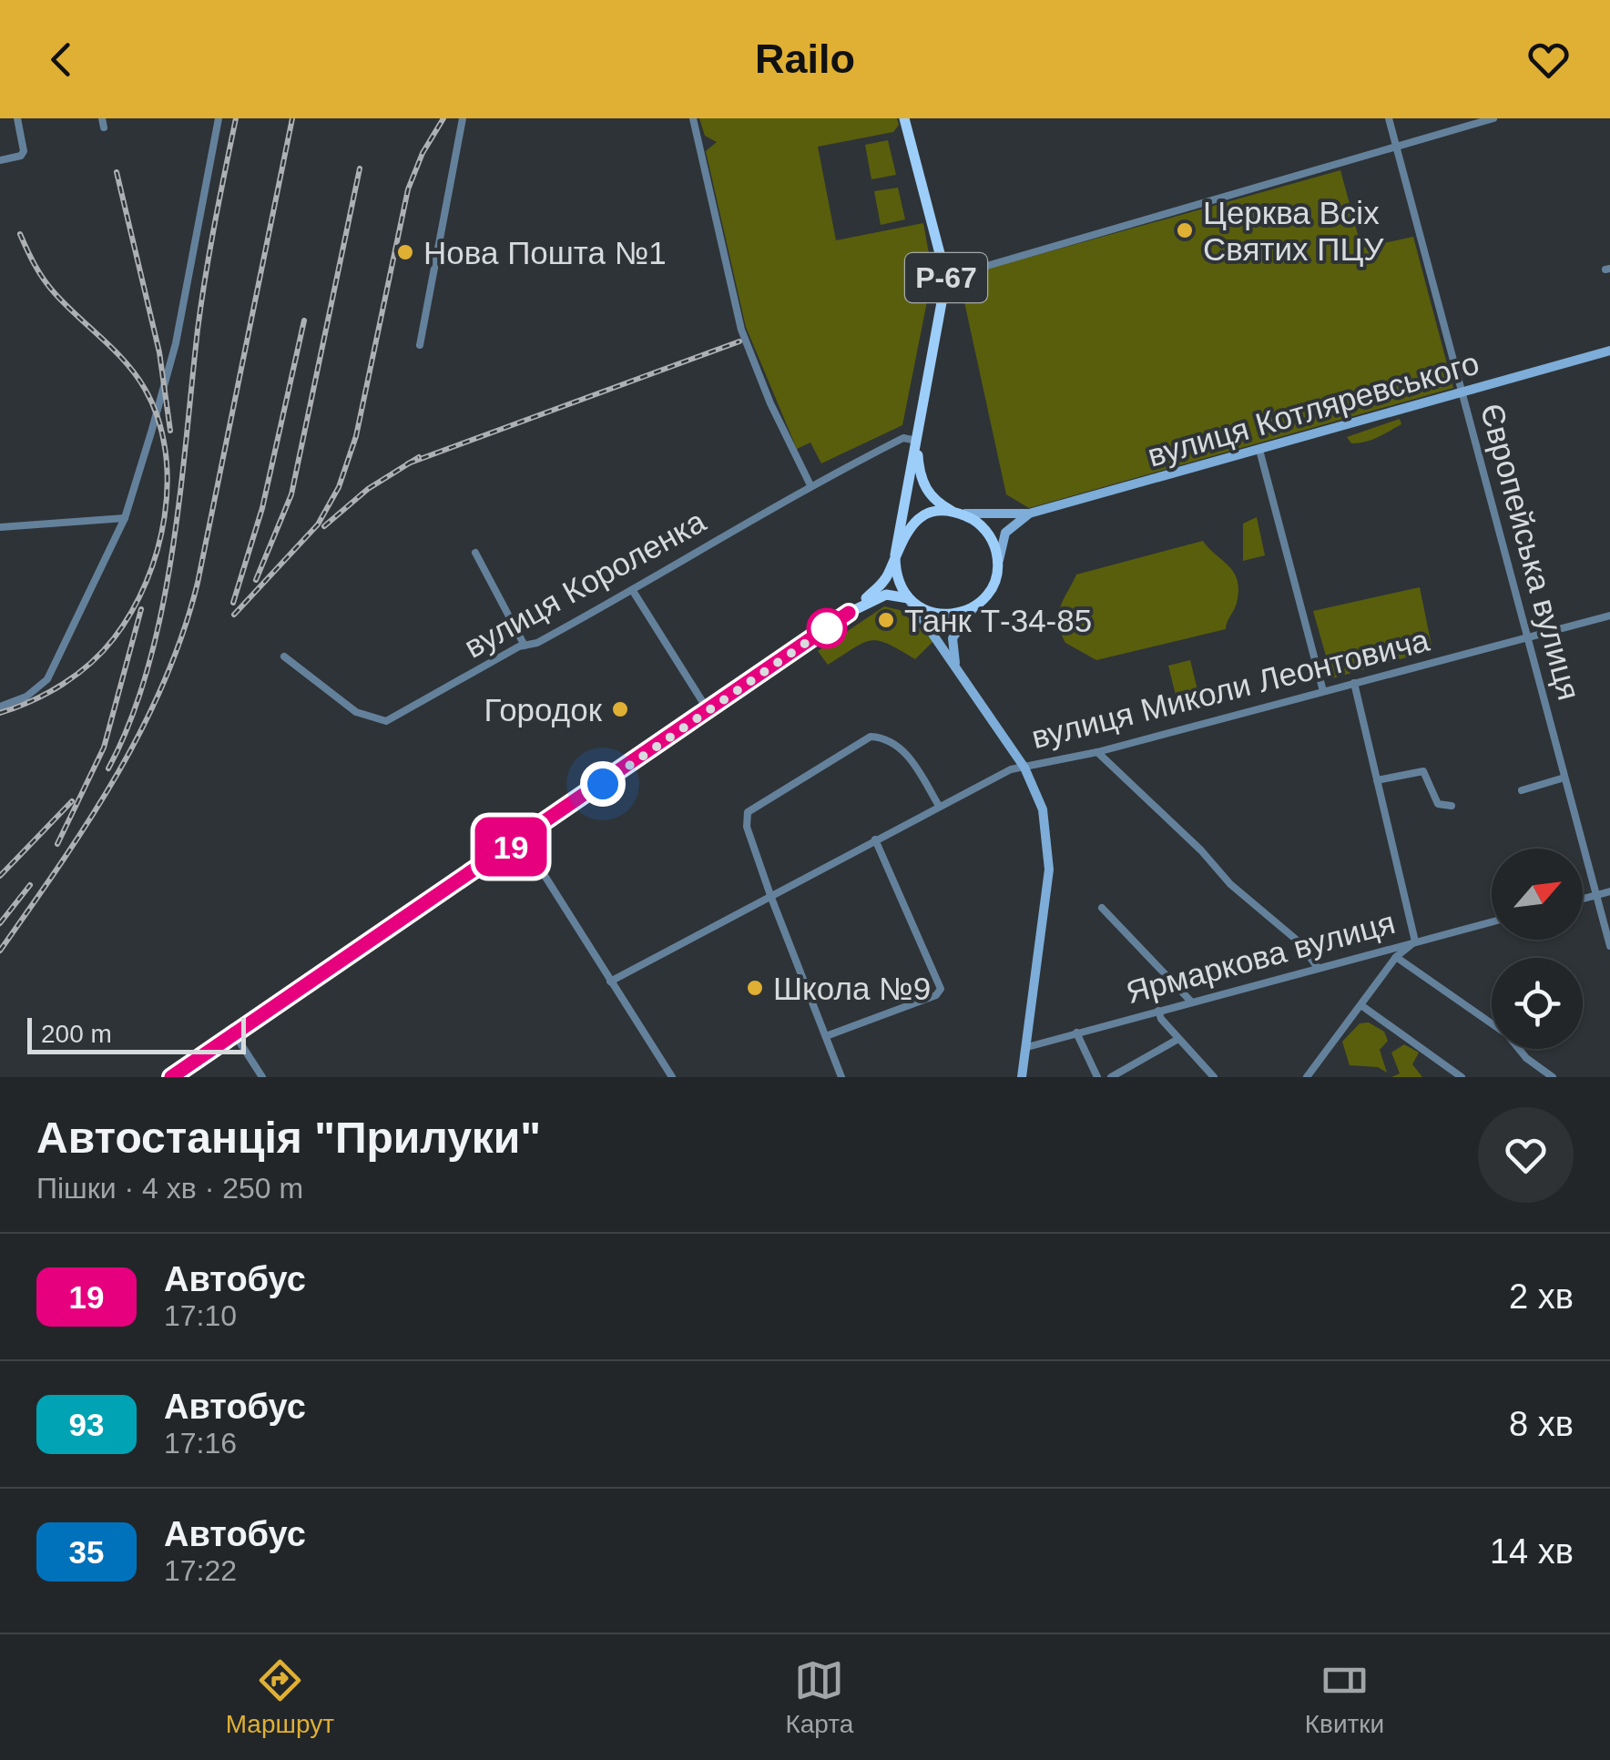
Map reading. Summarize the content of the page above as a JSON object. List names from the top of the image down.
{
  "streets": {
    "main road": ["Р-67", "вулиця Котляревського"],
    "street": [
      "Європейська вулиця",
      "вулиця Короленка",
      "вулиця Миколи Леонтовича",
      "Ярмаркова вулиця"
    ]
  },
  "crossings": [
    ["Р-67", "вулиця Котляревського"],
    ["Р-67", "вулиця Короленка"],
    ["вулиця Котляревського", "Європейська вулиця"],
    ["Європейська вулиця", "вулиця Миколи Леонтовича"]
  ],
  "places": [
    "Церква Всіх Святих ПЦУ",
    "Нова Пошта №1",
    "Танк Т-34-85",
    "Городок",
    "Школа №9"
  ],
  "lines": ["bus line 19"],
  "scale_bar": "200 m",
  "north": "top right",
  "page": {
    "header": "Railo",
    "on_map": "19",
    "scale": "200 m",
    "heading": ["Автостанція \"Прилуки\"", "Пішки · 4 хв · 250 m"],
    "list": [
      {
        "mark": "19",
        "name": "Автобус",
        "note": "17:10",
        "value": "2 хв"
      },
      {
        "mark": "93",
        "name": "Автобус",
        "note": "17:16",
        "value": "8 хв"
      },
      {
        "mark": "35",
        "name": "Автобус",
        "note": "17:22",
        "value": "14 хв"
      }
    ],
    "tabs": ["Маршрут", "Карта", "Квитки"]
  }
}
